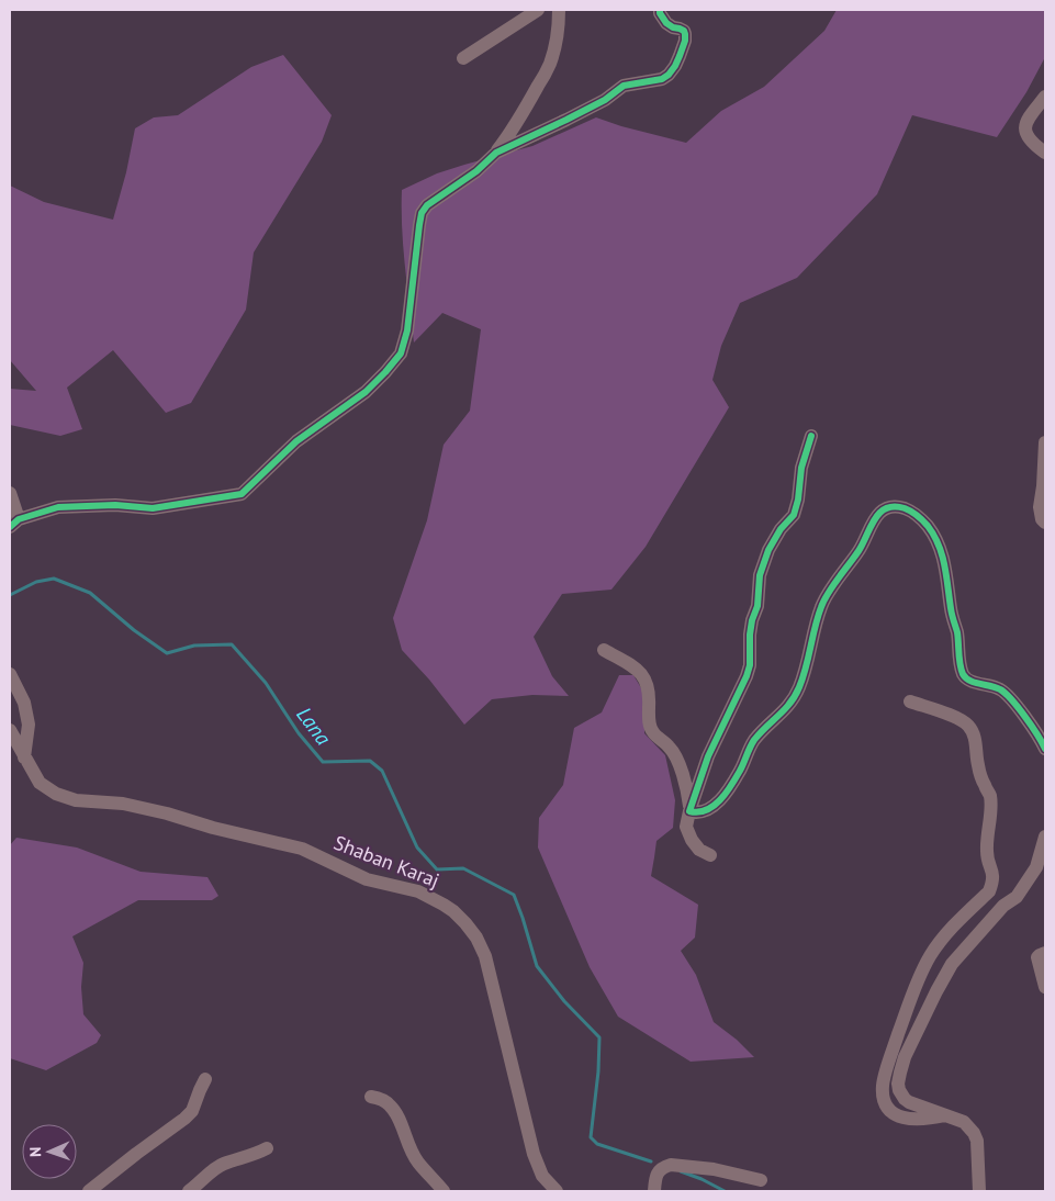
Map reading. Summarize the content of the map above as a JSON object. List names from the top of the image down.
{
  "streets": {
    "street": ["Shaban Karaj"]
  },
  "water": ["Lana"],
  "north": "left"
}
